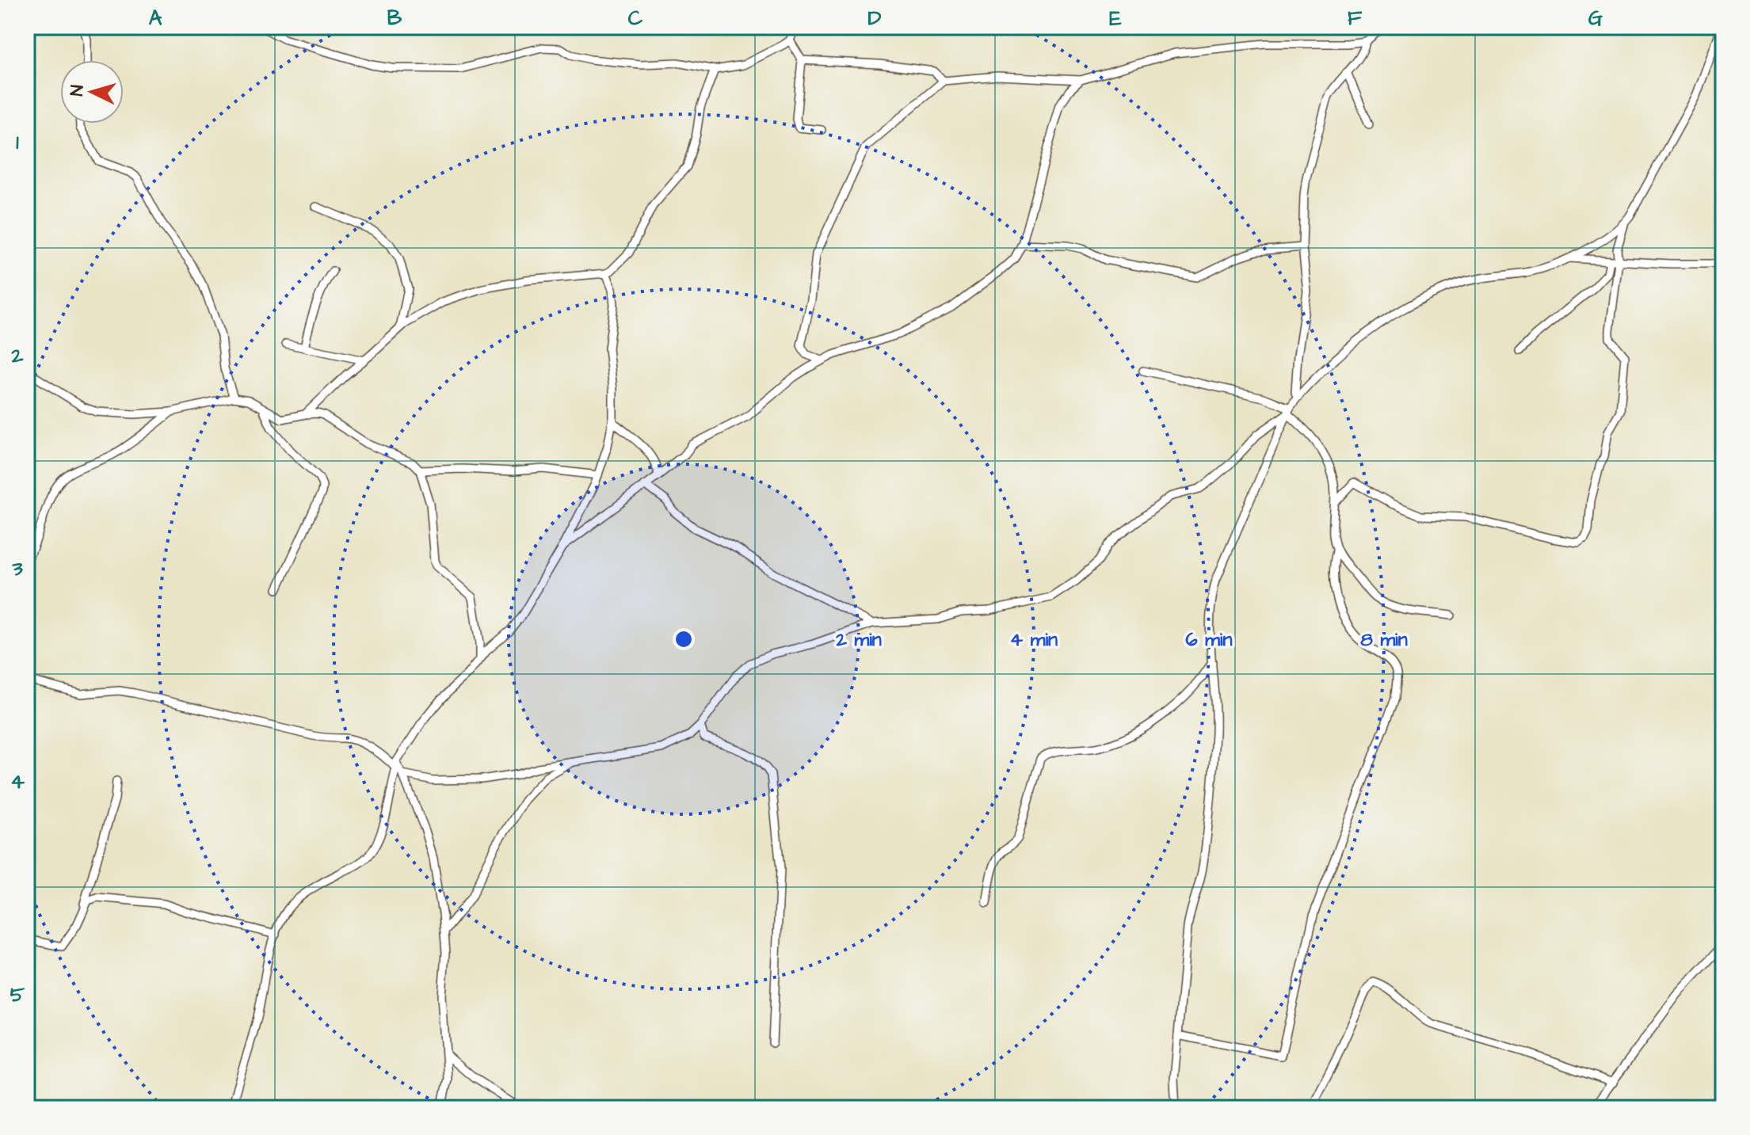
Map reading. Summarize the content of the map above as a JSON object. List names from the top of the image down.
{
  "north": "left",
  "grid": {
    "columns": [
      "A",
      "B",
      "C",
      "D",
      "E",
      "F",
      "G"
    ],
    "rows": [
      "1",
      "2",
      "3",
      "4",
      "5"
    ]
  },
  "rings": [
    "2 min",
    "4 min",
    "6 min",
    "8 min"
  ]
}
